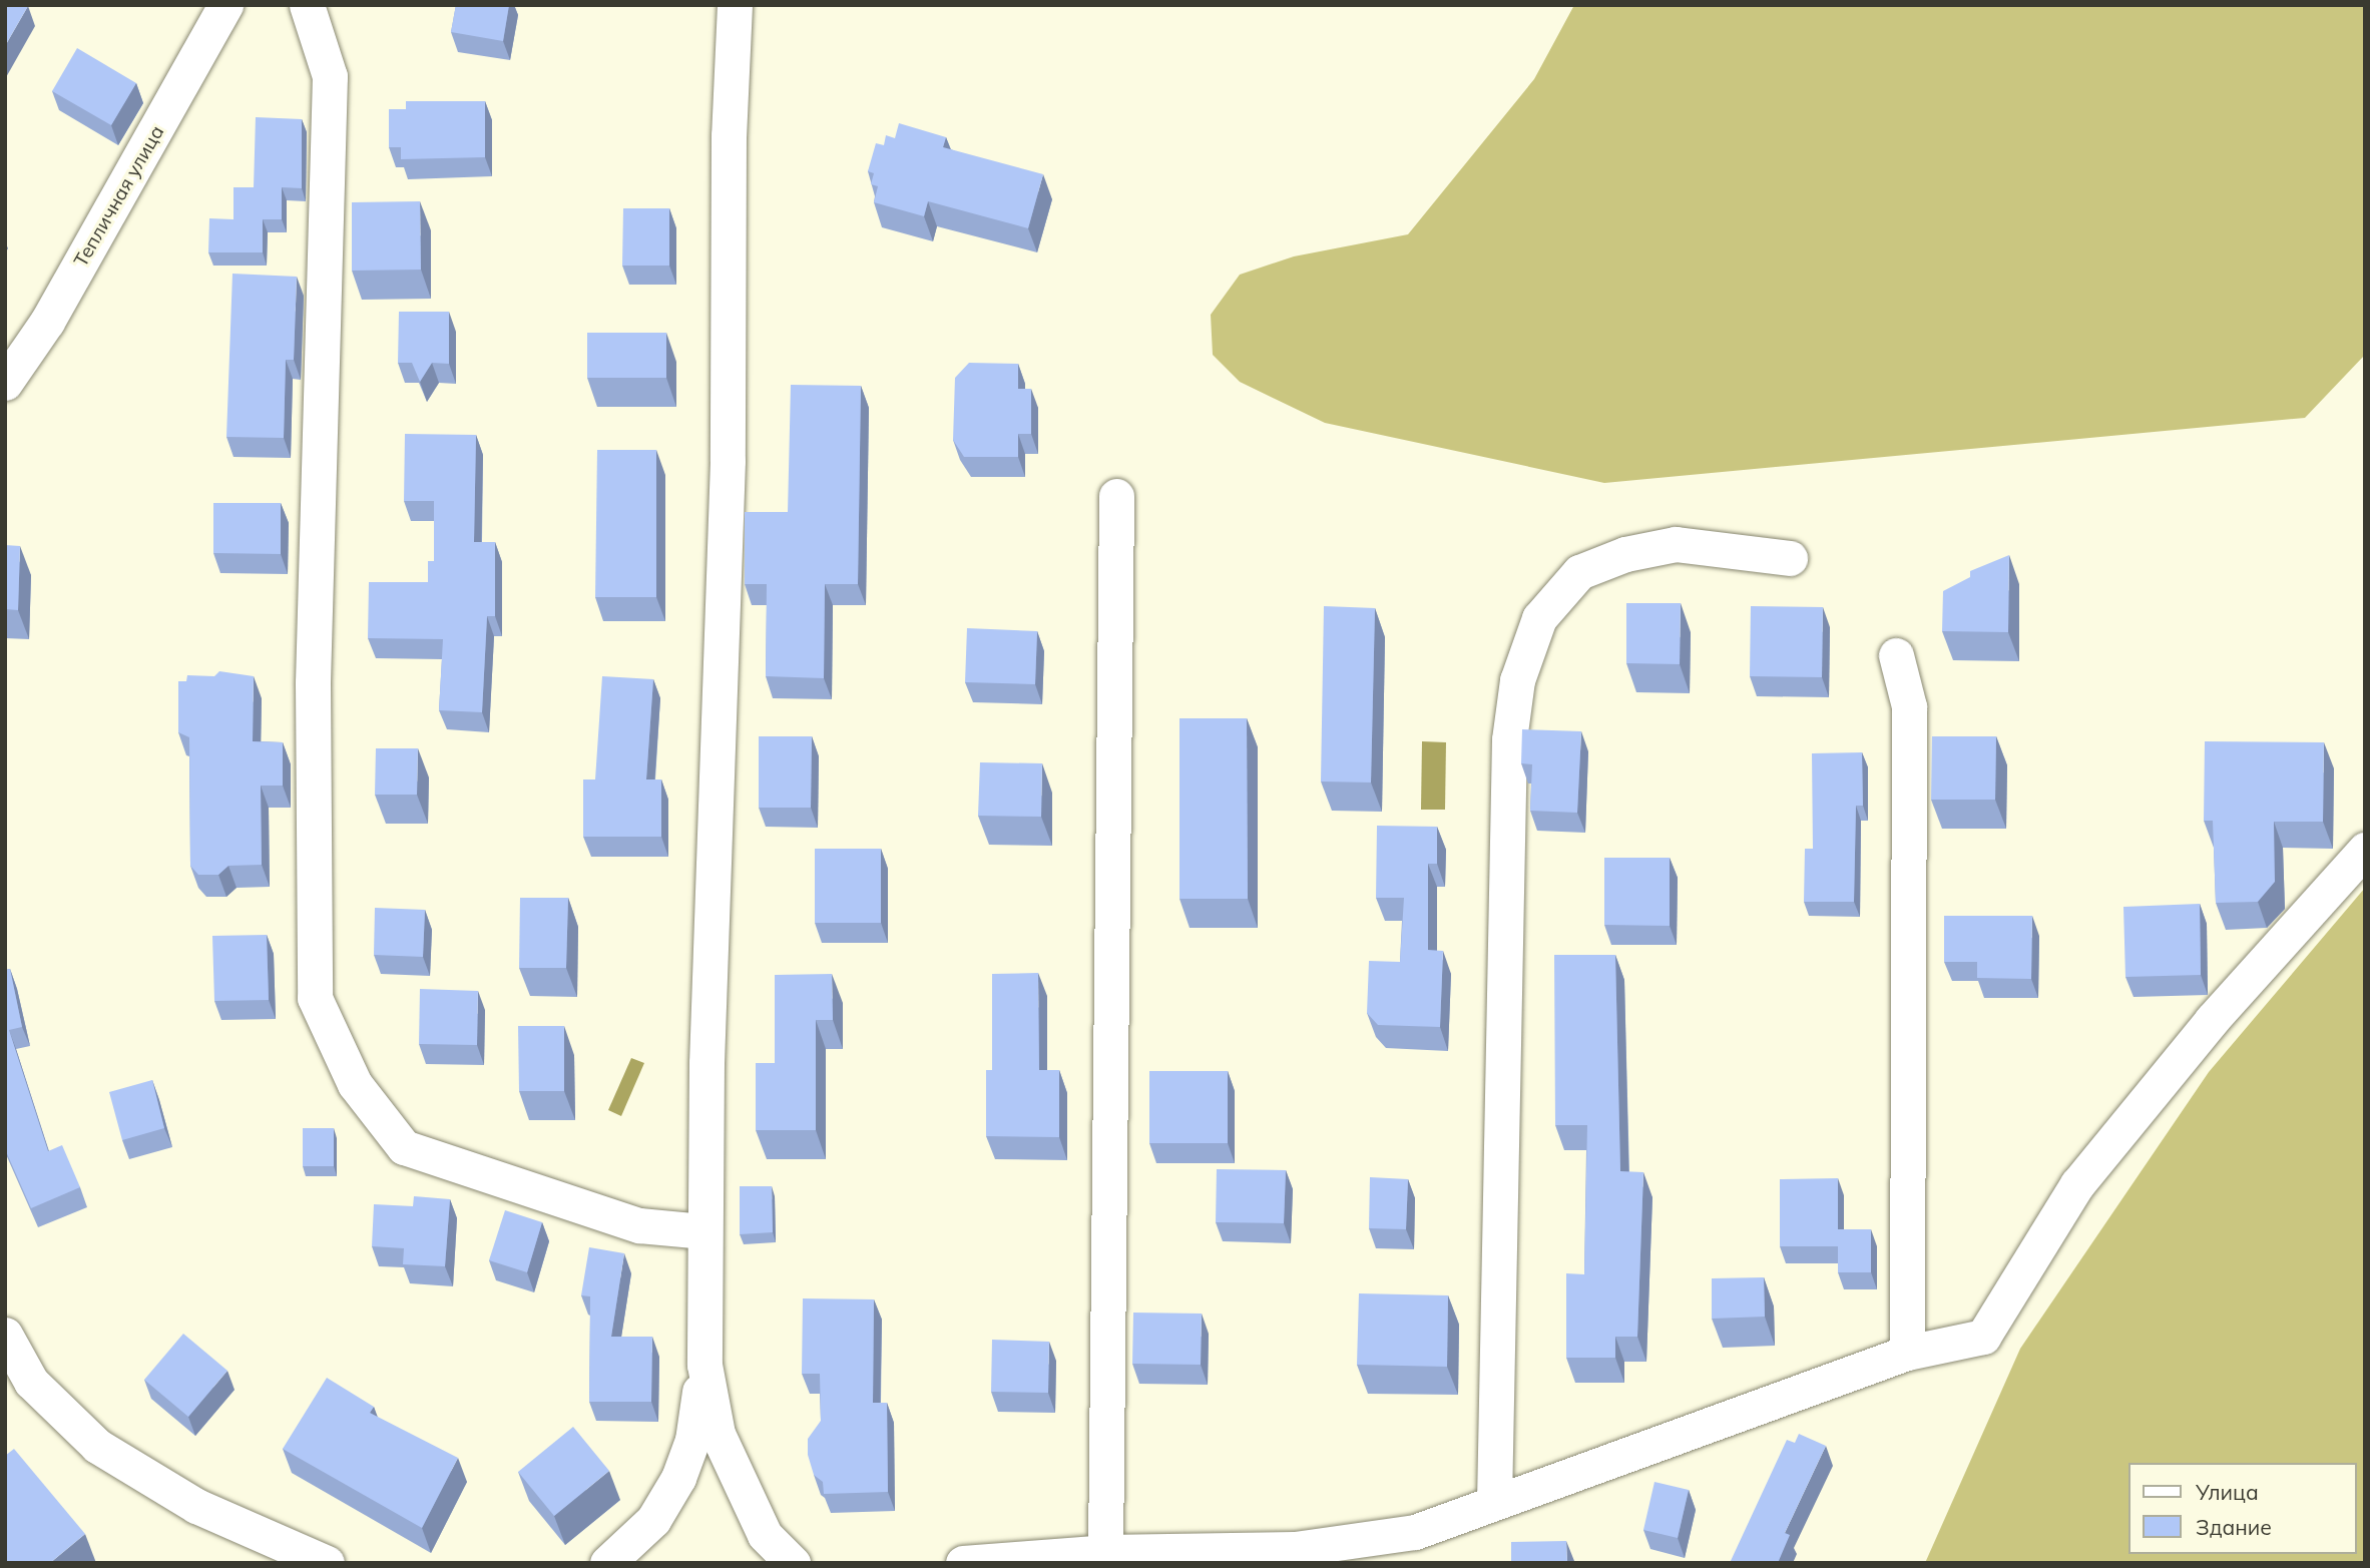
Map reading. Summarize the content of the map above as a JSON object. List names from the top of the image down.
{
  "streets": {
    "street": ["Тепличная улица"]
  },
  "legend": ["Улица", "Здание"]
}
